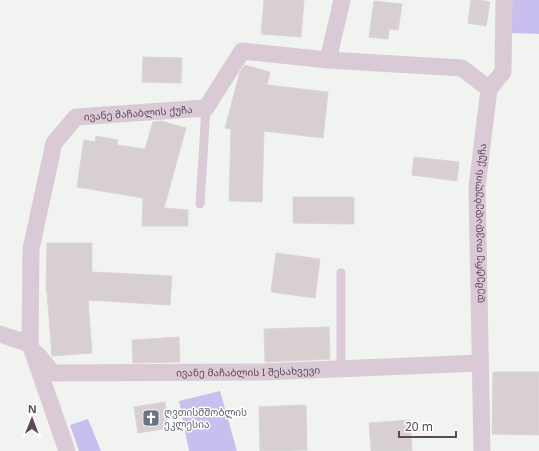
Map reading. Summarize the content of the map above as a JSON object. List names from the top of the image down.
{
  "streets": {
    "street": ["ივანე მაჩაბლის ქუჩა", "დემეტრე თავდადებულის ქუჩა", "ივანე მაჩაბლის I შესახვევი"]
  },
  "crossings": [
    ["ივანე მაჩაბლის ქუჩა", "დემეტრე თავდადებულის ქუჩა"],
    ["ივანე მაჩაბლის ქუჩა", "ივანე მაჩაბლის I შესახვევი"],
    ["დემეტრე თავდადებულის ქუჩა", "ივანე მაჩაბლის I შესახვევი"]
  ],
  "places": {
    "church": ["ღვთისმშობლის ეკლესია"]
  },
  "scale_bar": "20 m",
  "north": "top"
}
